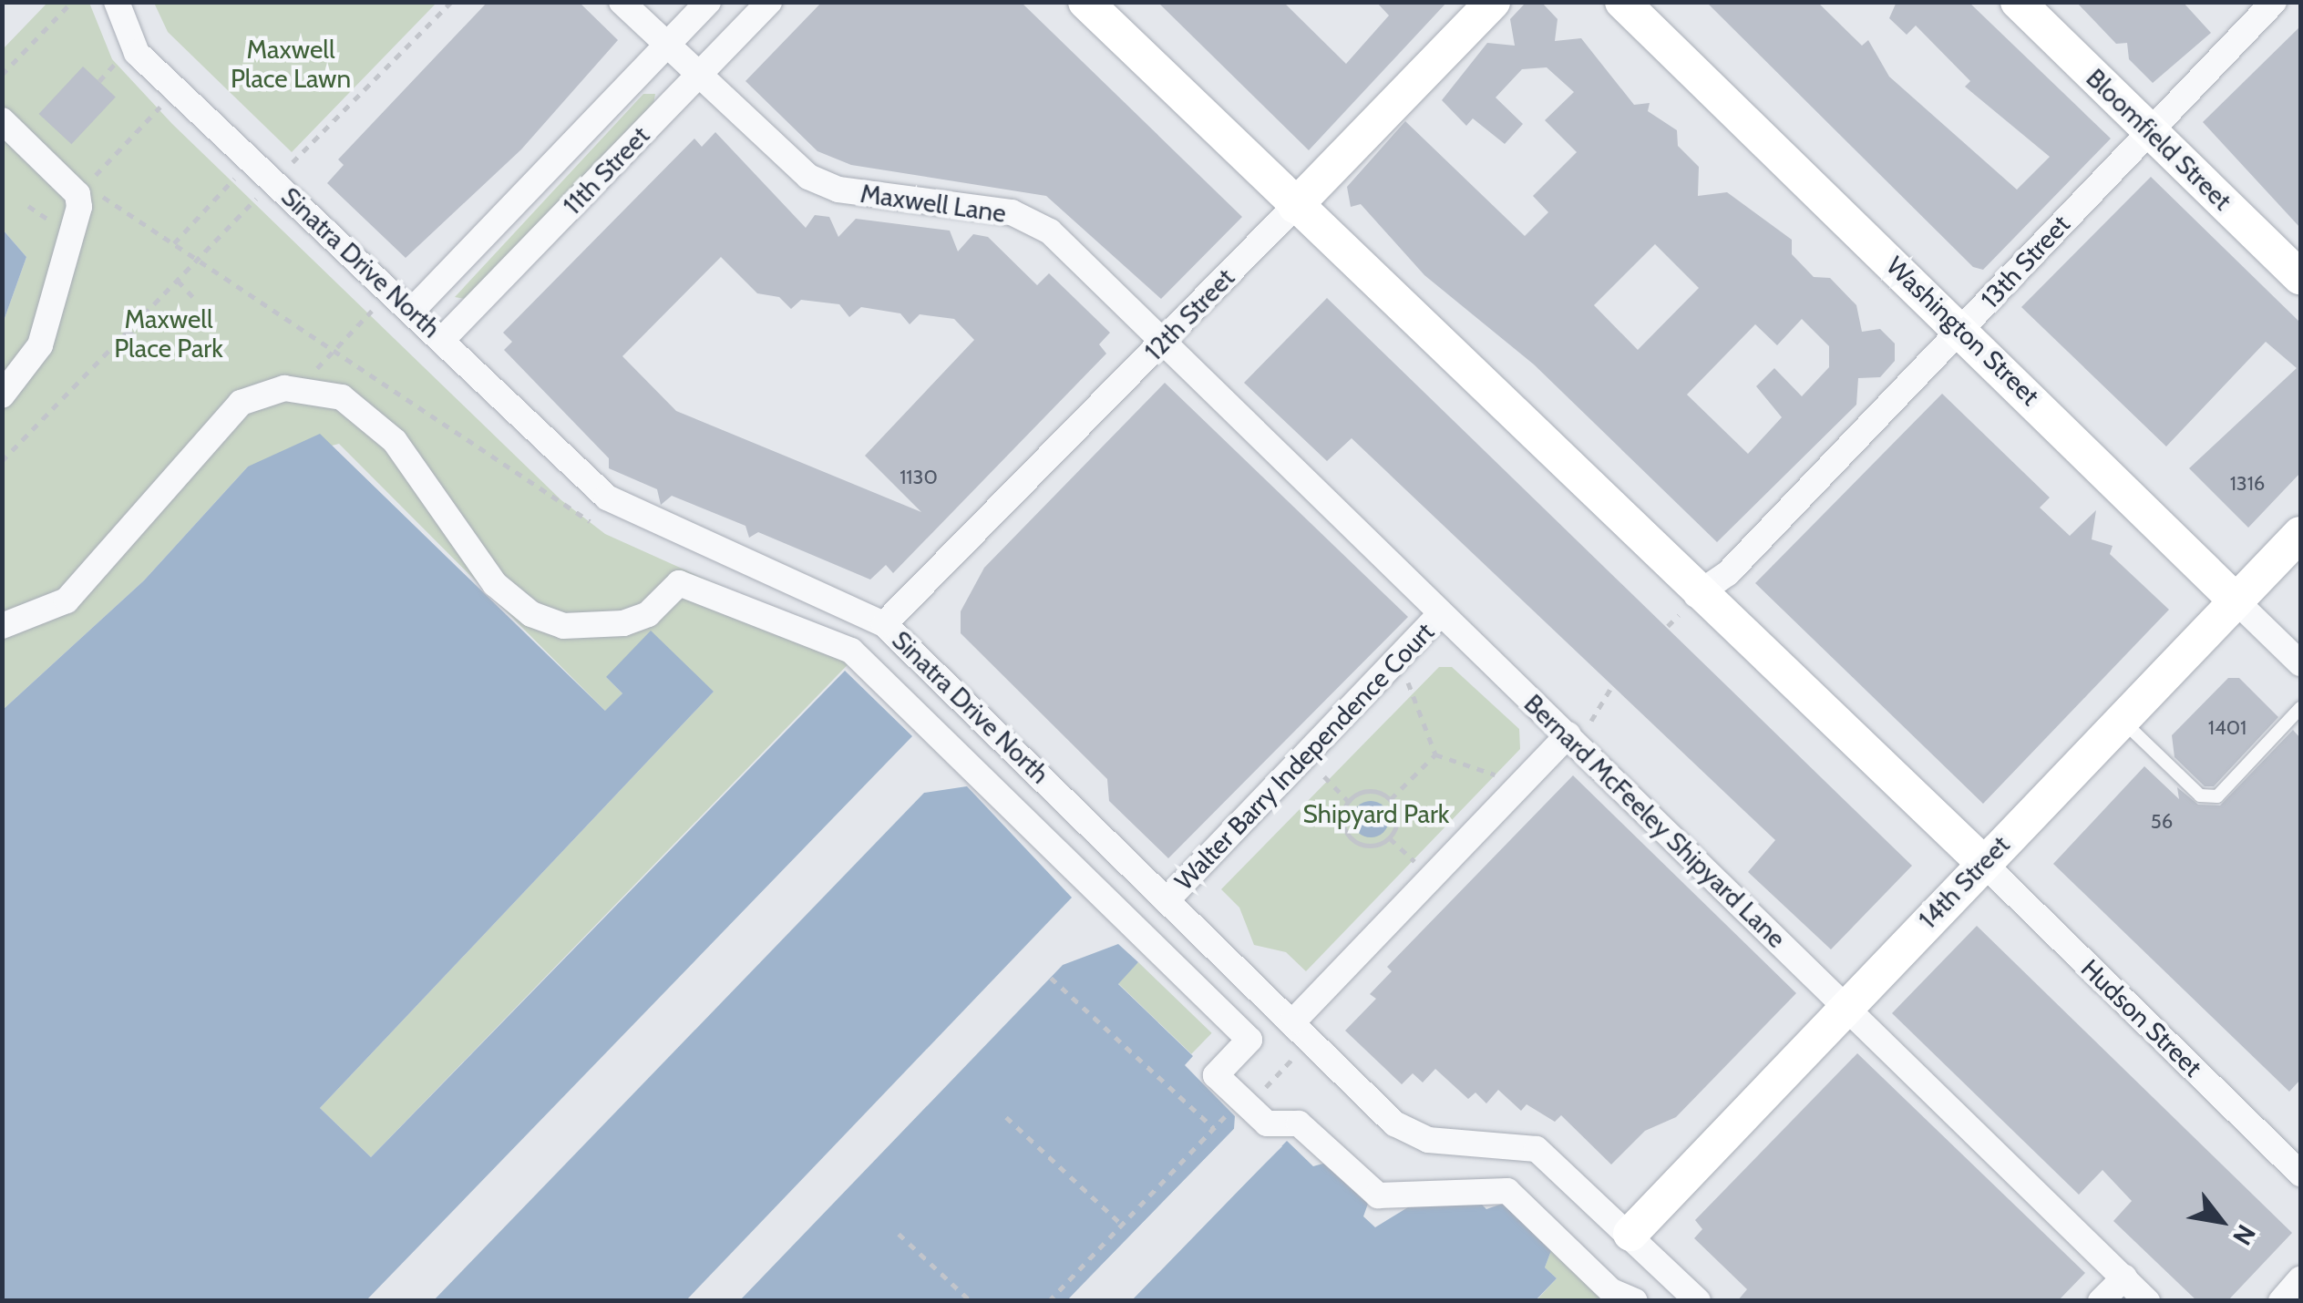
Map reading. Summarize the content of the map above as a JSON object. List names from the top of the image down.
{
  "streets": {
    "street": [
      "Bloomfield Street",
      "11th Street",
      "Maxwell Lane",
      "13th Street",
      "Sinatra Drive North",
      "12th Street",
      "Washington Street",
      "Walter Barry Independence Court",
      "Bernard McFeeley Shipyard Lane",
      "14th Street",
      "Hudson Street"
    ]
  },
  "crossings": [
    ["Bloomfield Street", "13th Street"],
    ["11th Street", "Maxwell Lane"],
    ["11th Street", "Sinatra Drive North"],
    ["Maxwell Lane", "12th Street"],
    ["Maxwell Lane", "Bernard McFeeley Shipyard Lane"],
    ["13th Street", "Washington Street"],
    ["Sinatra Drive North", "12th Street"],
    ["Sinatra Drive North", "Walter Barry Independence Court"],
    ["Sinatra Drive North", "14th Street"],
    ["12th Street", "Bernard McFeeley Shipyard Lane"],
    ["Washington Street", "14th Street"],
    ["Walter Barry Independence Court", "Bernard McFeeley Shipyard Lane"],
    ["Bernard McFeeley Shipyard Lane", "14th Street"],
    ["14th Street", "Hudson Street"]
  ],
  "parks": ["Maxwell Place Lawn", "Maxwell Place Park", "Shipyard Park"],
  "house_numbers": [
    "1130",
    "1316",
    "1401",
    "56"
  ],
  "north": "bottom right"
}
